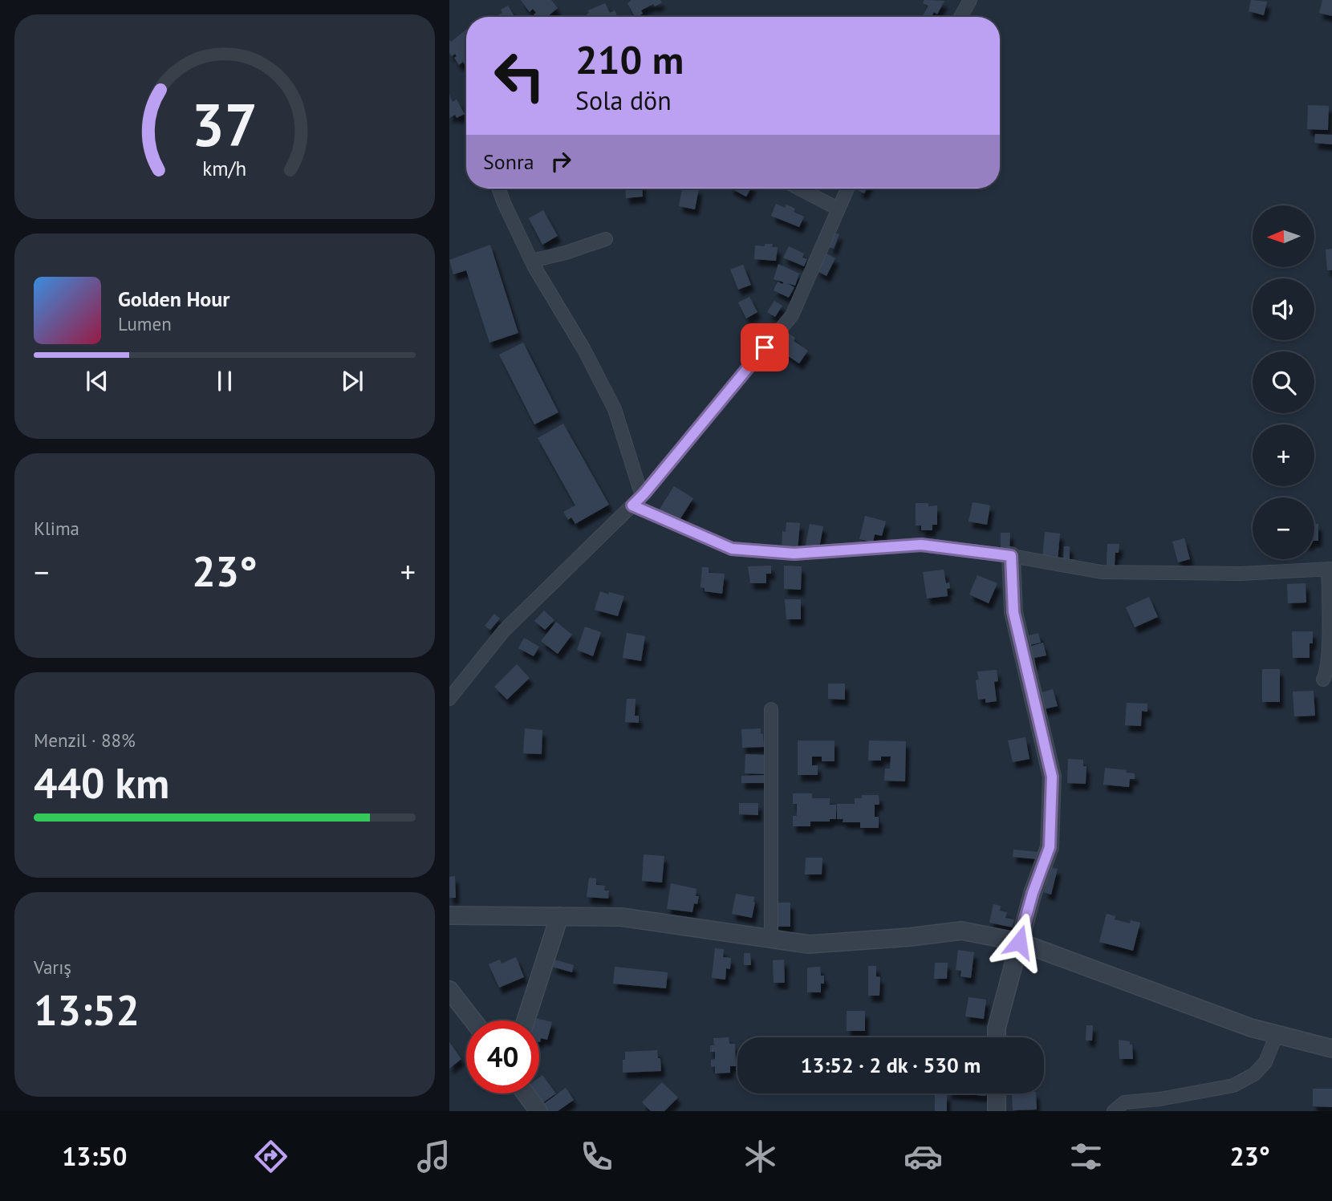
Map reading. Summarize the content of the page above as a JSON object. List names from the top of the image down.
{
  "north": "left",
  "page": {
    "turn": ["210 m", "Sola dön"],
    "then": "Sonra",
    "map_buttons": ["+", "−"],
    "song": ["Golden Hour", "Lumen"],
    "tile": [
      "Klima",
      ["Menzil · 88%", "440 km"],
      ["Varış", "13:52"]
    ],
    "heat": ["−", "23°", "+"],
    "limit": "40",
    "trip": "13:52 · 2 dk · 530 m",
    "tabs": ["13:50", "23°"],
    "gauge": ["37", "km/h"]
  }
}
